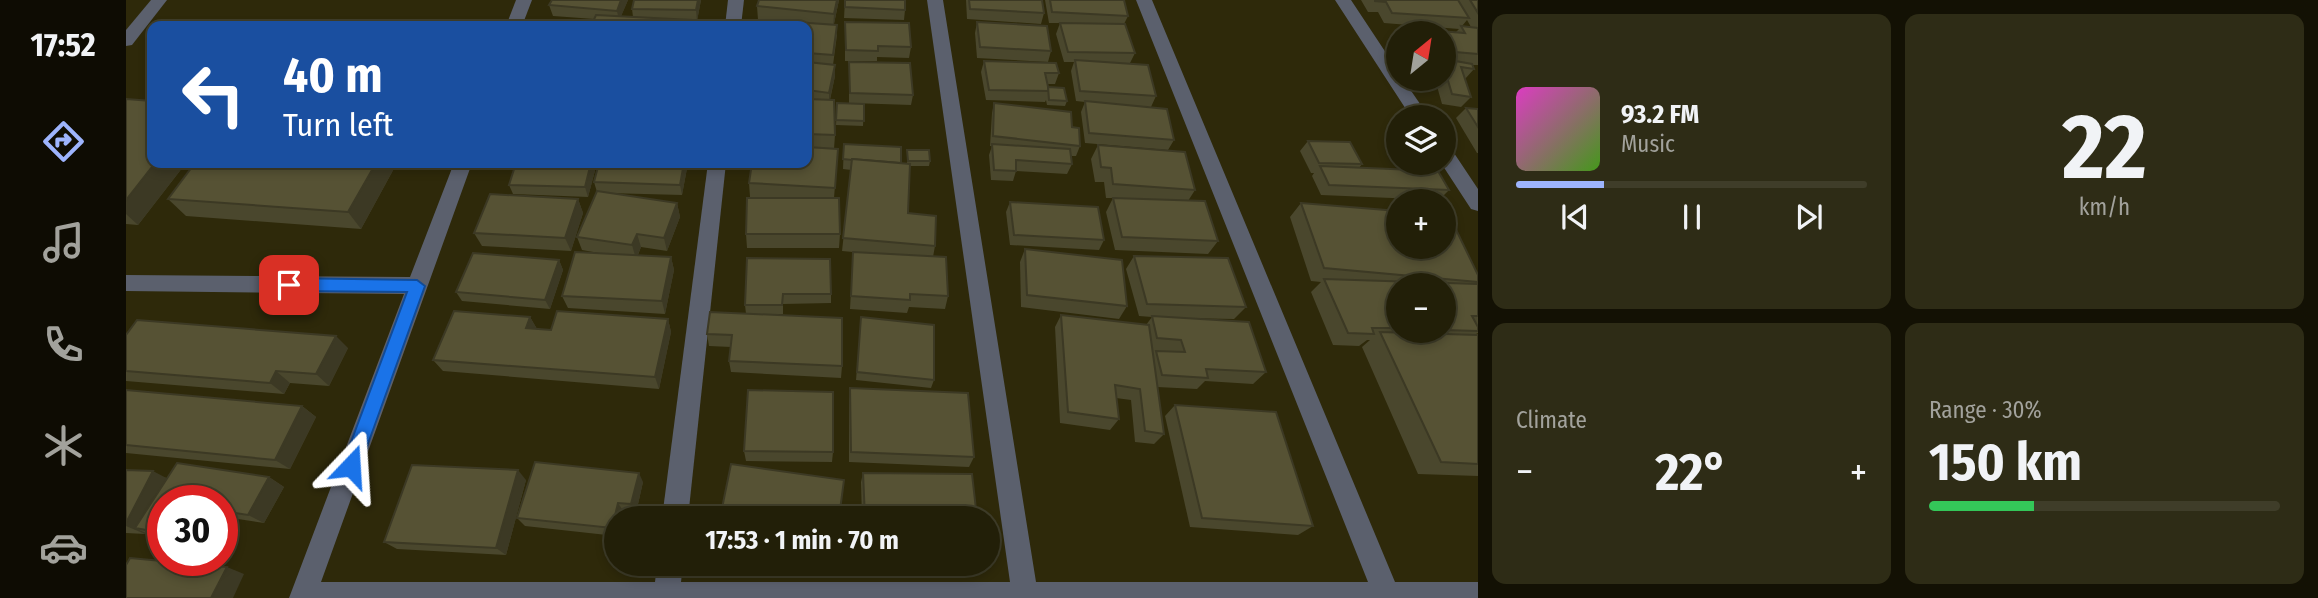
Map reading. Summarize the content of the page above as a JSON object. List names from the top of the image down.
{
  "north": "top right",
  "page": {
    "tabs": "17:52",
    "tile": [
      ["22", "km/h"],
      "Climate",
      ["Range · 30%", "150 km"]
    ],
    "map_buttons": ["+", "−"],
    "turn": ["40 m", "Turn left"],
    "song": ["93.2 FM", "Music"],
    "heat": ["−", "22°", "+"],
    "limit": "30",
    "trip": "17:53 · 1 min · 70 m"
  }
}
